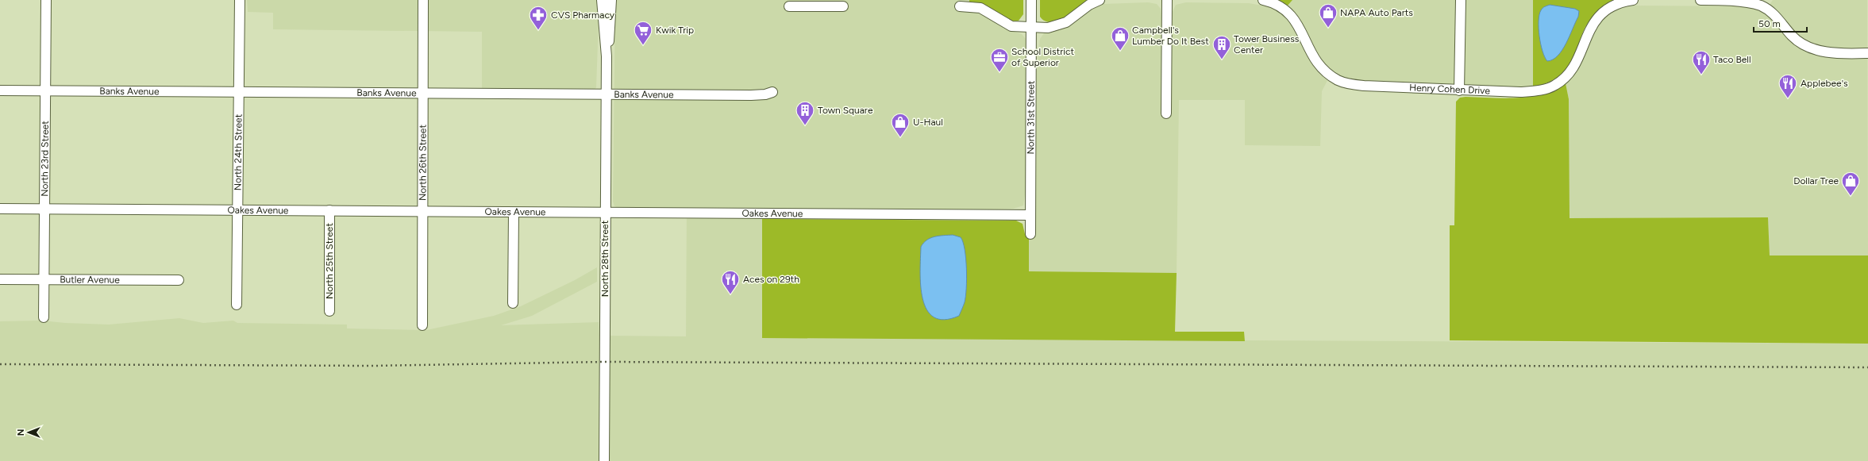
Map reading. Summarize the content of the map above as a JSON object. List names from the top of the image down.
{
  "streets": {
    "street": [
      "Henry Cohen Drive",
      "Banks Avenue",
      "North 31st Street",
      "North 24th Street",
      "North 23rd Street",
      "North 26th Street",
      "Oakes Avenue",
      "North 28th Street",
      "North 25th Street",
      "Butler Avenue"
    ]
  },
  "crossings": [
    ["Banks Avenue", "North 24th Street"],
    ["Banks Avenue", "North 23rd Street"],
    ["Banks Avenue", "North 26th Street"],
    ["Banks Avenue", "North 28th Street"],
    ["North 31st Street", "Oakes Avenue"],
    ["North 24th Street", "Oakes Avenue"],
    ["North 23rd Street", "Oakes Avenue"],
    ["North 23rd Street", "Butler Avenue"],
    ["North 26th Street", "Oakes Avenue"],
    ["Oakes Avenue", "North 28th Street"],
    ["Oakes Avenue", "North 25th Street"]
  ],
  "places": {
    "shop": [
      "NAPA Auto Parts",
      "Campbell's Lumber Do It Best",
      "U-Haul",
      "Dollar Tree"
    ],
    "pharmacy": ["CVS Pharmacy"],
    "supermarket": ["Kwik Trip"],
    "building": ["Tower Business Center", "Town Square"],
    "office": ["School District of Superior"],
    "restaurant": ["Taco Bell", "Applebee's", "Aces on 29th"]
  },
  "scale_bar": "50 m",
  "north": "left"
}
